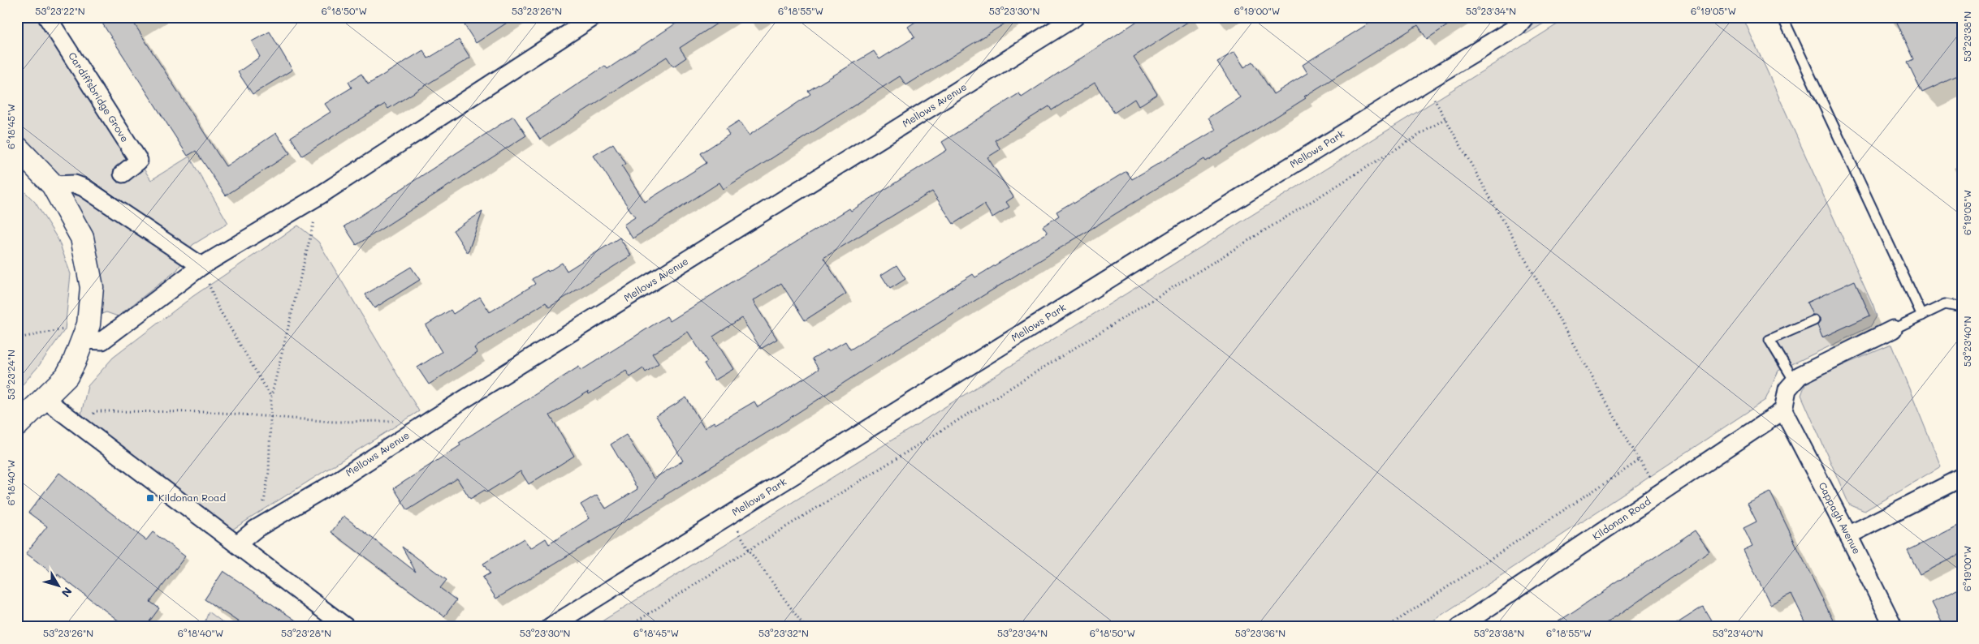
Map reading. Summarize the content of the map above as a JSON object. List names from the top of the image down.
{
  "streets": {
    "street": [
      "Cardiffsbridge Grove",
      "Mellows Avenue",
      "Mellows Park",
      "Cappagh Avenue",
      "Kildonan Road"
    ]
  },
  "crossings": [
    ["Cappagh Avenue", "Kildonan Road"]
  ],
  "places": {
    "transit": ["Kildonan Road"]
  },
  "north": "bottom right",
  "coordinates": [
    "53°23'22\"N",
    "6°18'50\"W",
    "53°23'26\"N",
    "6°18'55\"W",
    "53°23'30\"N",
    "6°19'00\"W",
    "53°23'34\"N",
    "6°19'05\"W",
    "53°23'38\"N",
    "6°18'45\"W",
    "53°23'40\"N",
    "53°23'24\"N",
    "6°18'40\"W",
    "53°23'28\"N",
    "53°23'32\"N",
    "53°23'36\"N"
  ]
}
